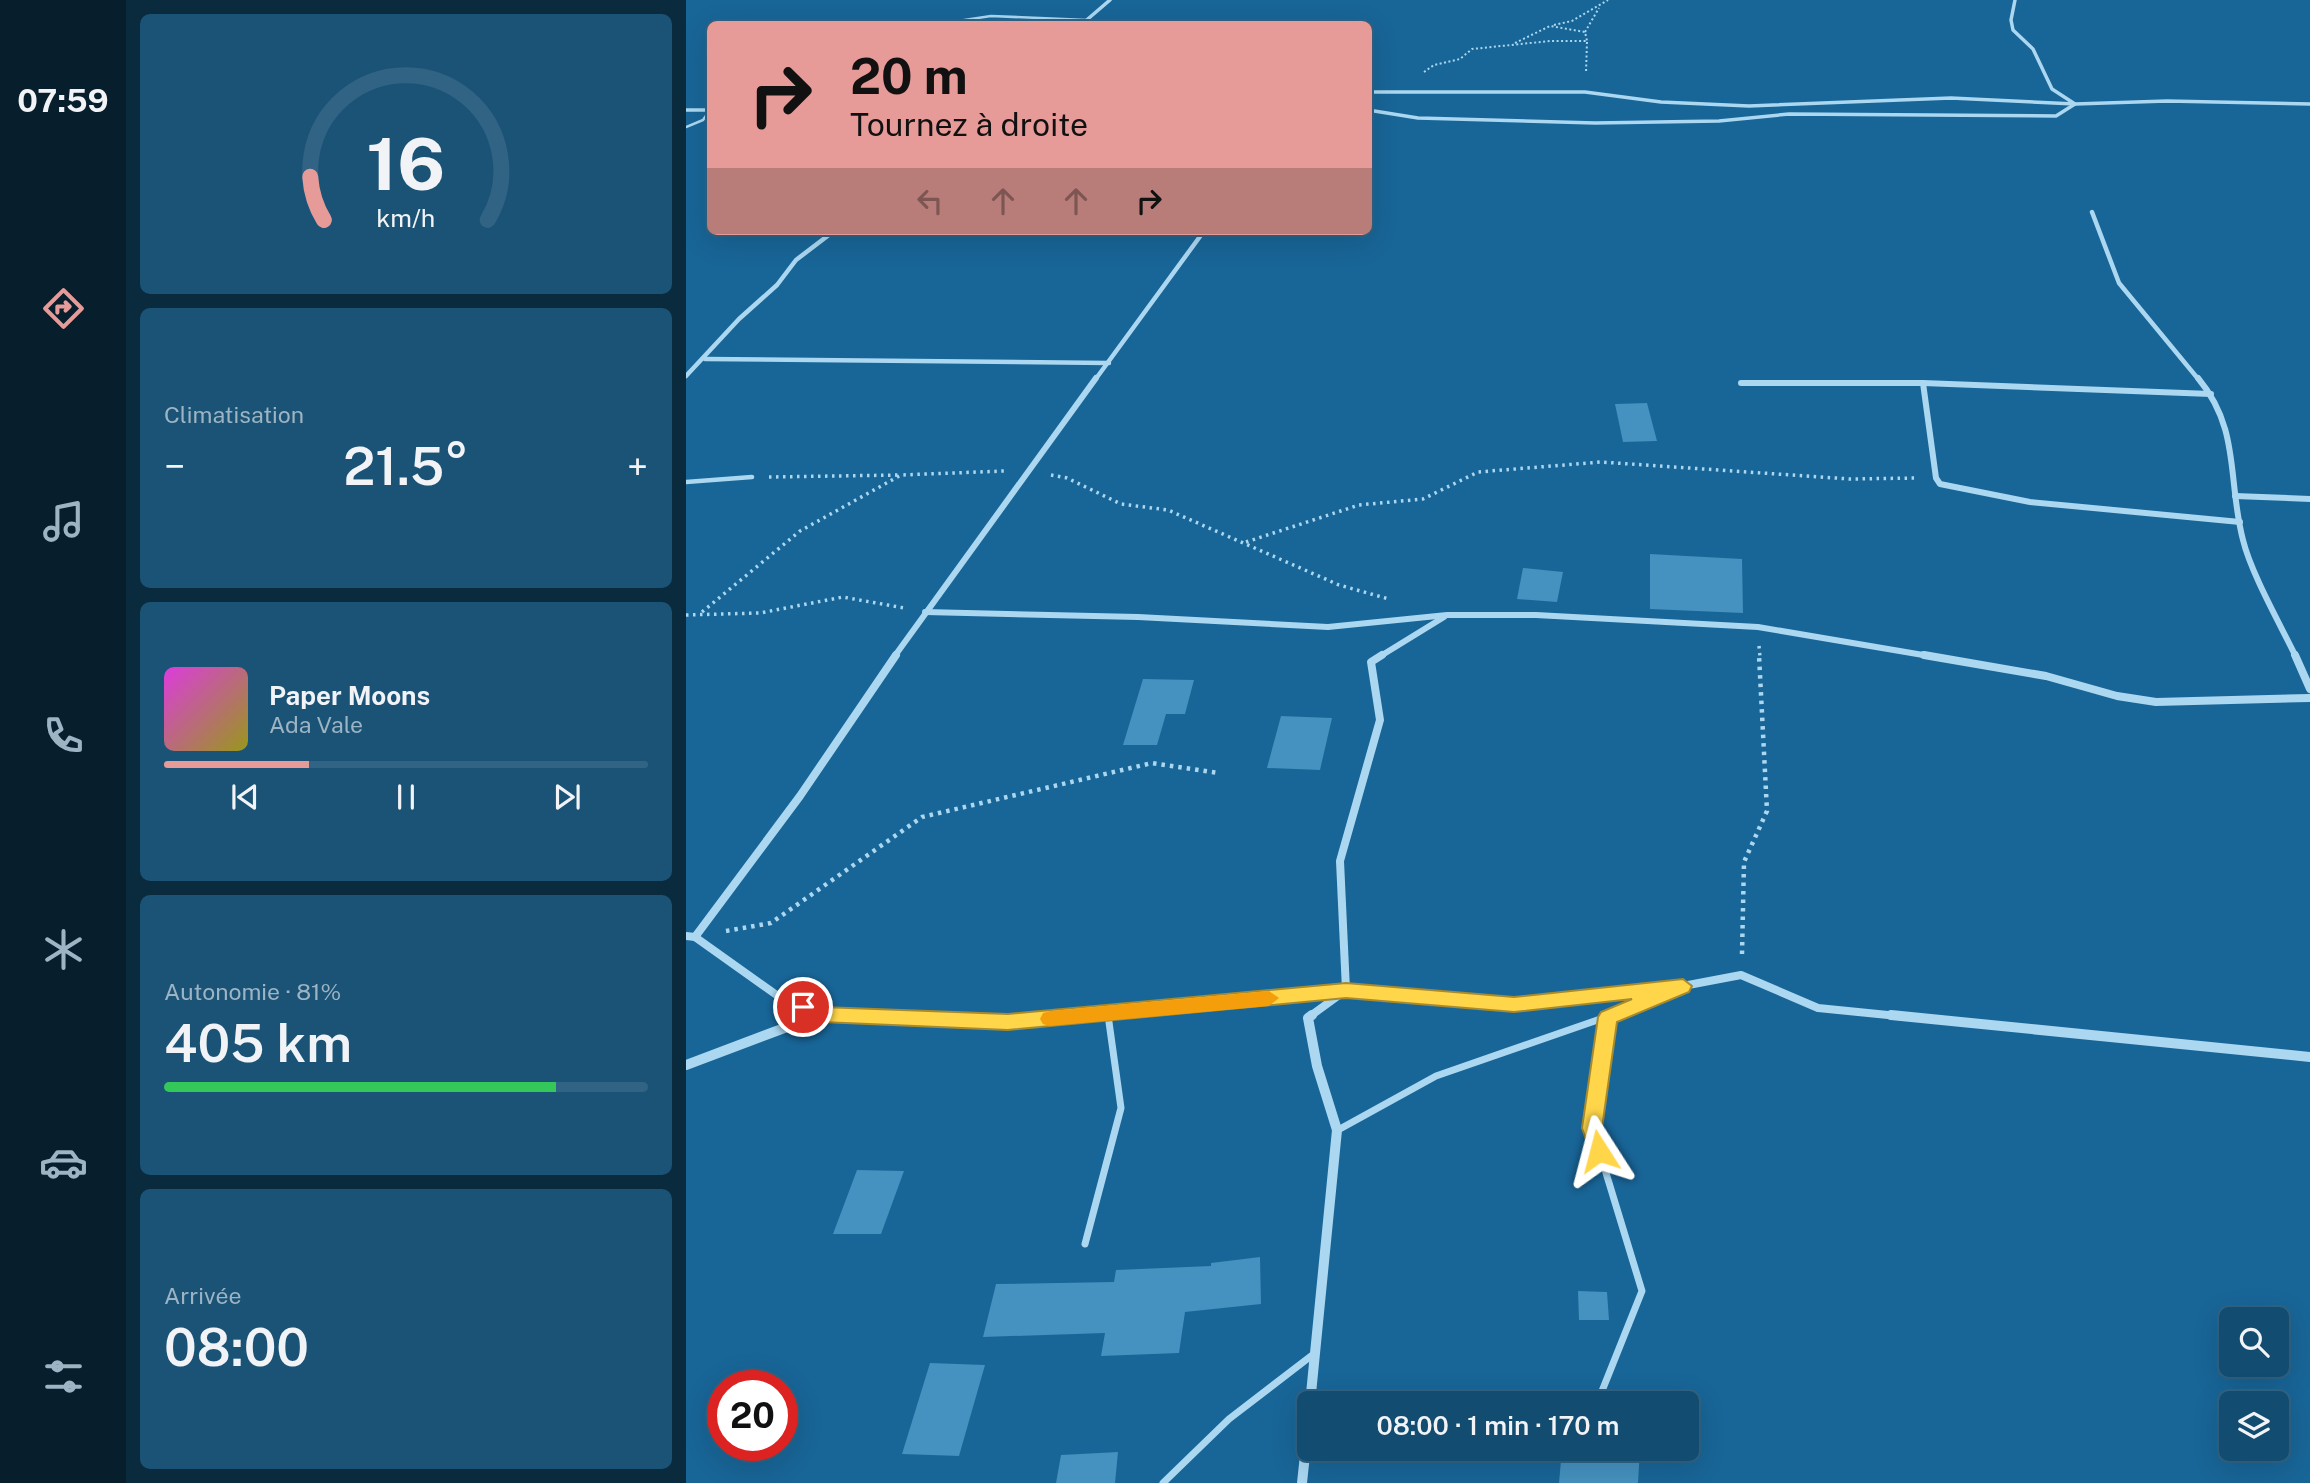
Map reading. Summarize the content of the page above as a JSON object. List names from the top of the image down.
{
  "page": {
    "tabs": "07:59",
    "turn": ["20 m", "Tournez à droite"],
    "tile": [
      "Climatisation",
      ["Autonomie · 81%", "405 km"],
      ["Arrivée", "08:00"]
    ],
    "heat": ["−", "21.5°", "+"],
    "song": ["Paper Moons", "Ada Vale"],
    "limit": "20",
    "trip": "08:00 · 1 min · 170 m",
    "gauge": ["16", "km/h"]
  }
}
